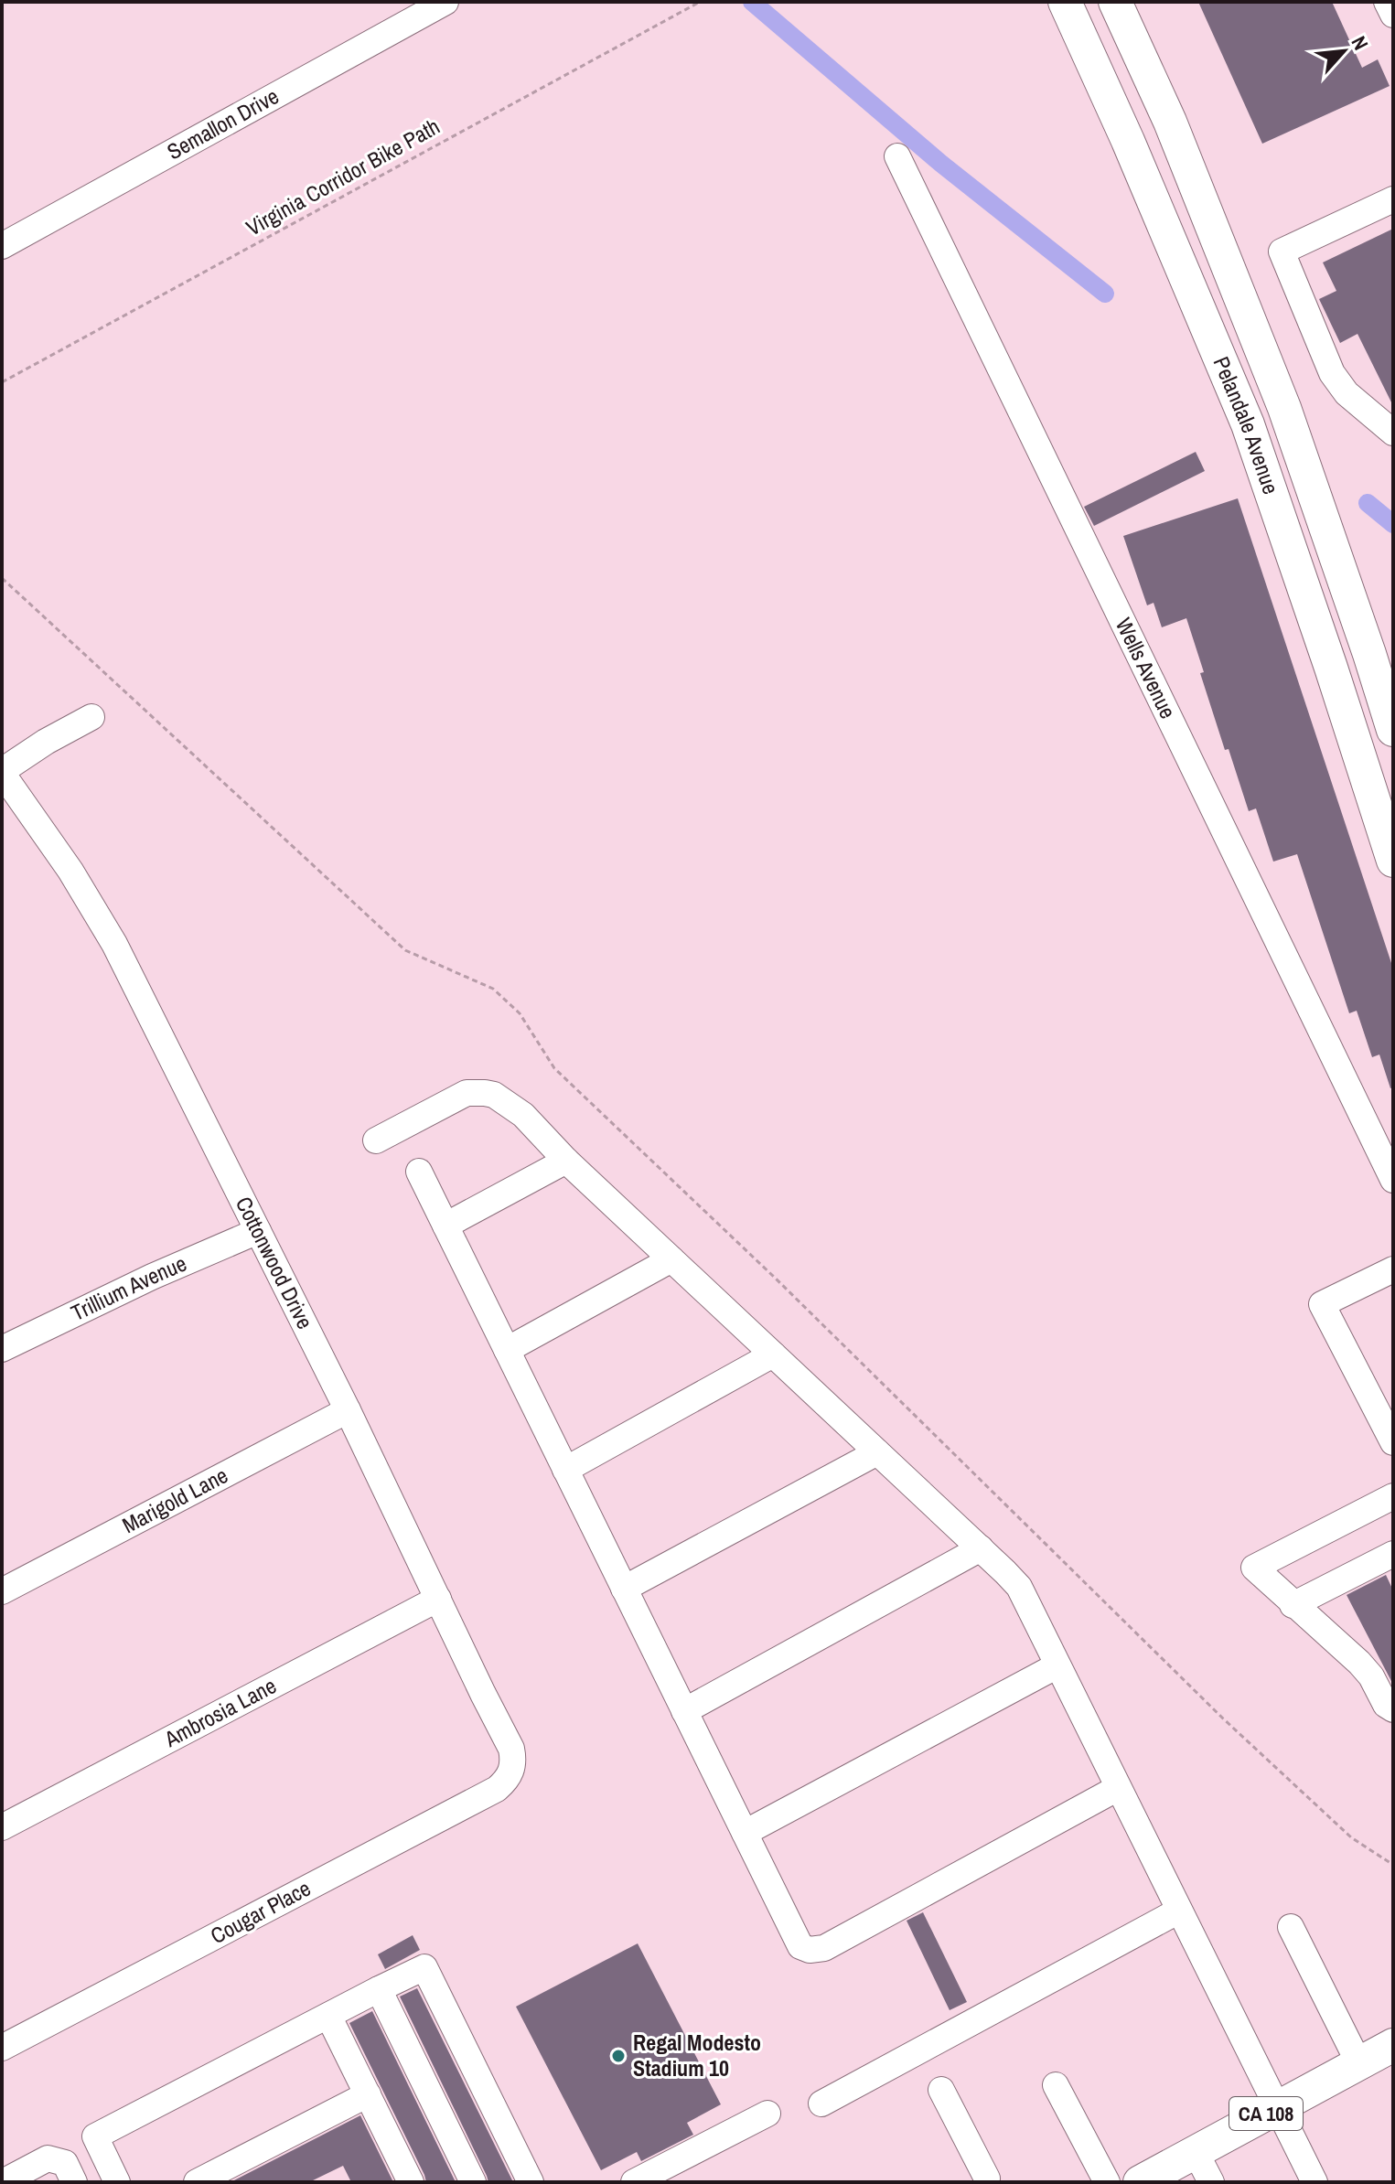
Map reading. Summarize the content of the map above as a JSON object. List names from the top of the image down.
{
  "streets": {
    "main road": ["Pelandale Avenue", "CA 108"],
    "street": [
      "Semallon Drive",
      "Wells Avenue",
      "Cottonwood Drive",
      "Trillium Avenue",
      "Marigold Lane",
      "Ambrosia Lane",
      "Cougar Place"
    ],
    "path": ["Virginia Corridor Bike Path"]
  },
  "crossings": [
    ["Cottonwood Drive", "Trillium Avenue"],
    ["Cottonwood Drive", "Marigold Lane"],
    ["Cottonwood Drive", "Ambrosia Lane"],
    ["Cottonwood Drive", "Cougar Place"]
  ],
  "places": ["Regal Modesto Stadium 10"],
  "north": "top right"
}
